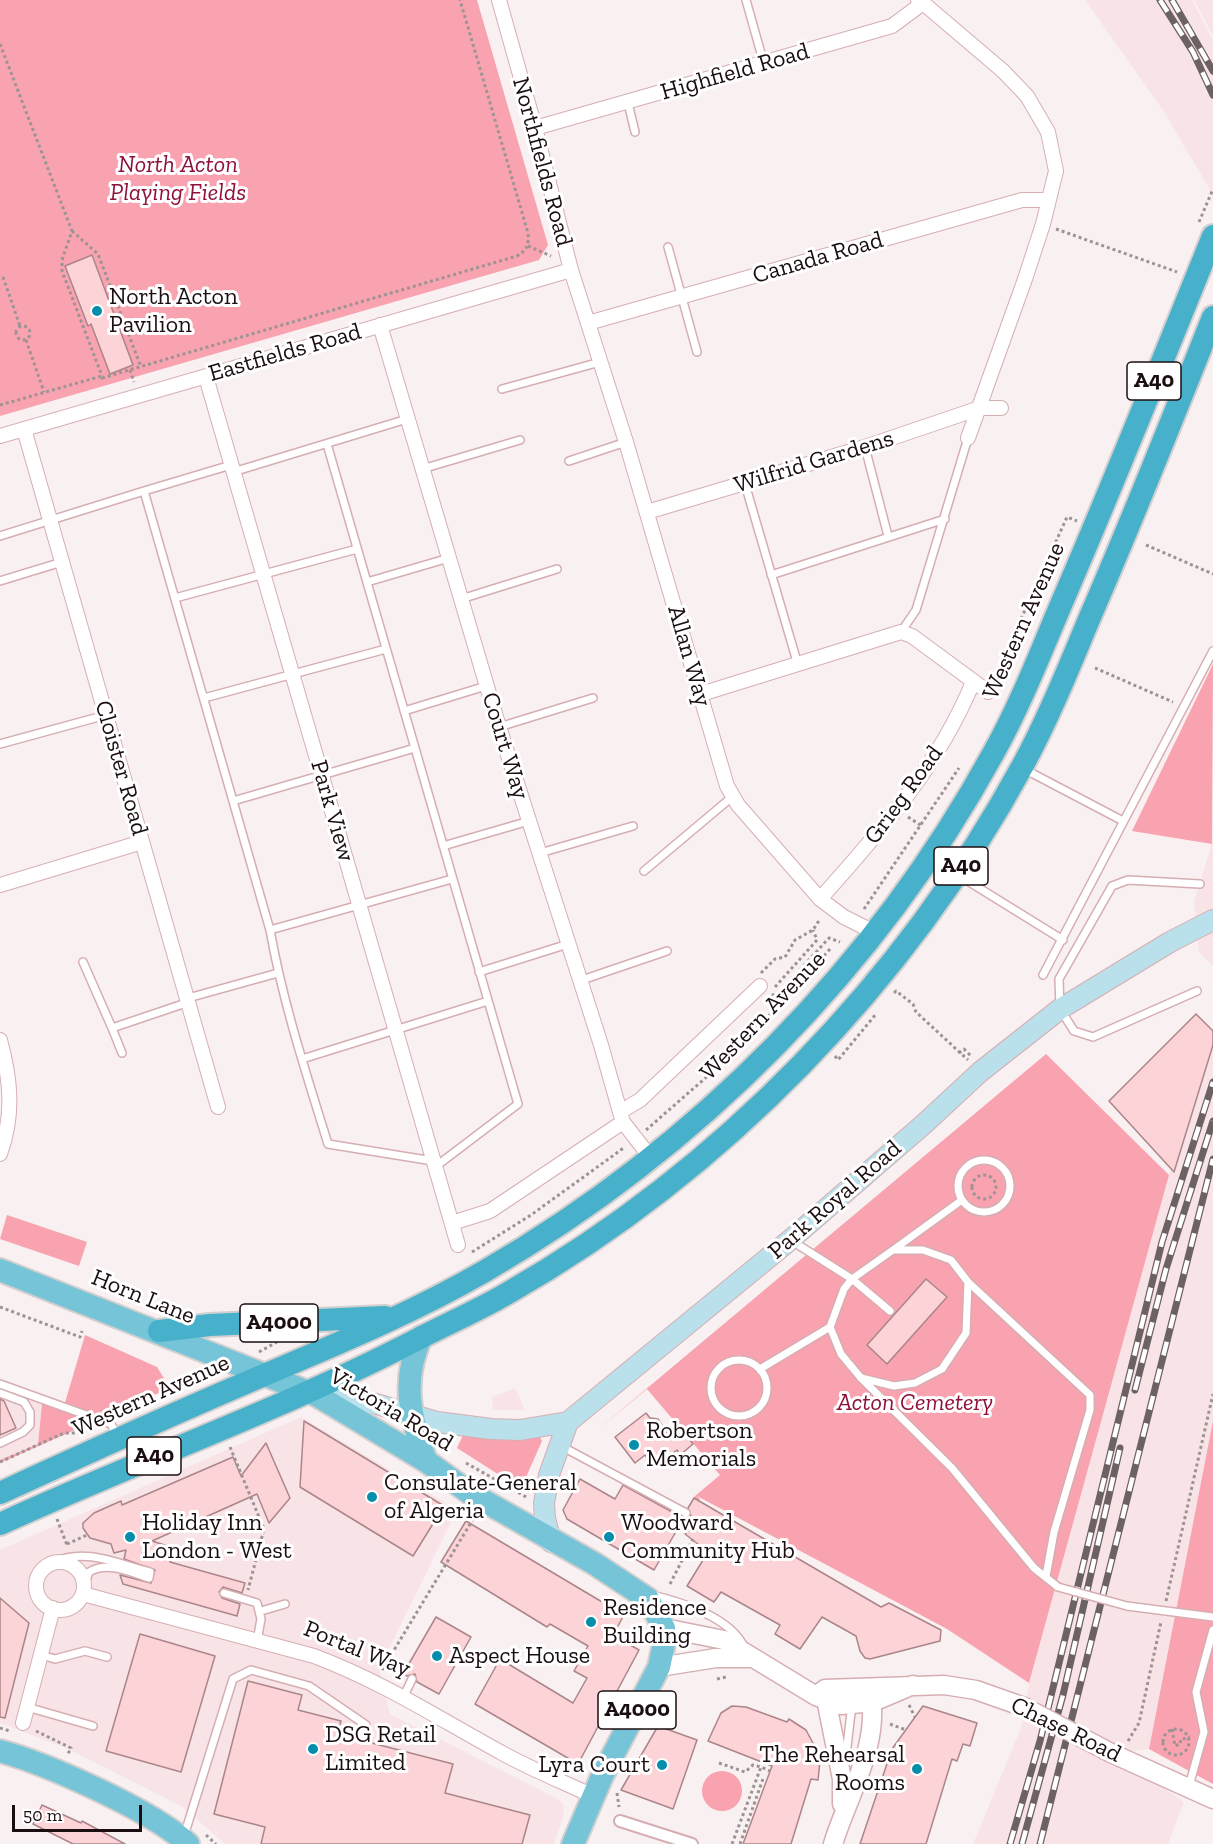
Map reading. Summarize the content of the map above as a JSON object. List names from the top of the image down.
{
  "streets": {
    "highway": ["A40", "Western Avenue", "A4000"],
    "main road": ["Park Royal Road", "Horn Lane", "Victoria Road"],
    "street": [
      "Highfield Road",
      "Northfields Road",
      "Canada Road",
      "Eastfields Road",
      "Wilfrid Gardens",
      "Allan Way",
      "Court Way",
      "Cloister Road",
      "Grieg Road",
      "Park View",
      "Portal Way",
      "Chase Road"
    ]
  },
  "crossings": [
    ["Highfield Road", "Northfields Road"],
    ["Northfields Road", "Canada Road"],
    ["Northfields Road", "Eastfields Road"],
    ["Northfields Road", "Allan Way"],
    ["Canada Road", "Allan Way"],
    ["Eastfields Road", "Court Way"],
    ["Eastfields Road", "Cloister Road"],
    ["Eastfields Road", "Park View"],
    ["A40", "Victoria Road"],
    ["Wilfrid Gardens", "Allan Way"],
    ["Western Avenue", "Allan Way"],
    ["Western Avenue", "Court Way"],
    ["Western Avenue", "Horn Lane"],
    ["Western Avenue", "A4000"],
    ["Western Avenue", "Victoria Road"],
    ["Allan Way", "Grieg Road"],
    ["Park Royal Road", "Victoria Road"],
    ["Horn Lane", "A4000"],
    ["Horn Lane", "Victoria Road"],
    ["A4000", "Victoria Road"],
    ["A4000", "Portal Way"]
  ],
  "parks": ["North Acton Playing Fields", "Acton Cemetery"],
  "places": [
    "North Acton Pavilion",
    "Robertson Memorials",
    "Consulate-General of Algeria",
    "Holiday Inn London - West",
    "Woodward Community Hub",
    "Residence Building",
    "Aspect House",
    "DSG Retail Limited",
    "Lyra Court",
    "The Rehearsal Rooms"
  ],
  "scale_bar": "50 m"
}
